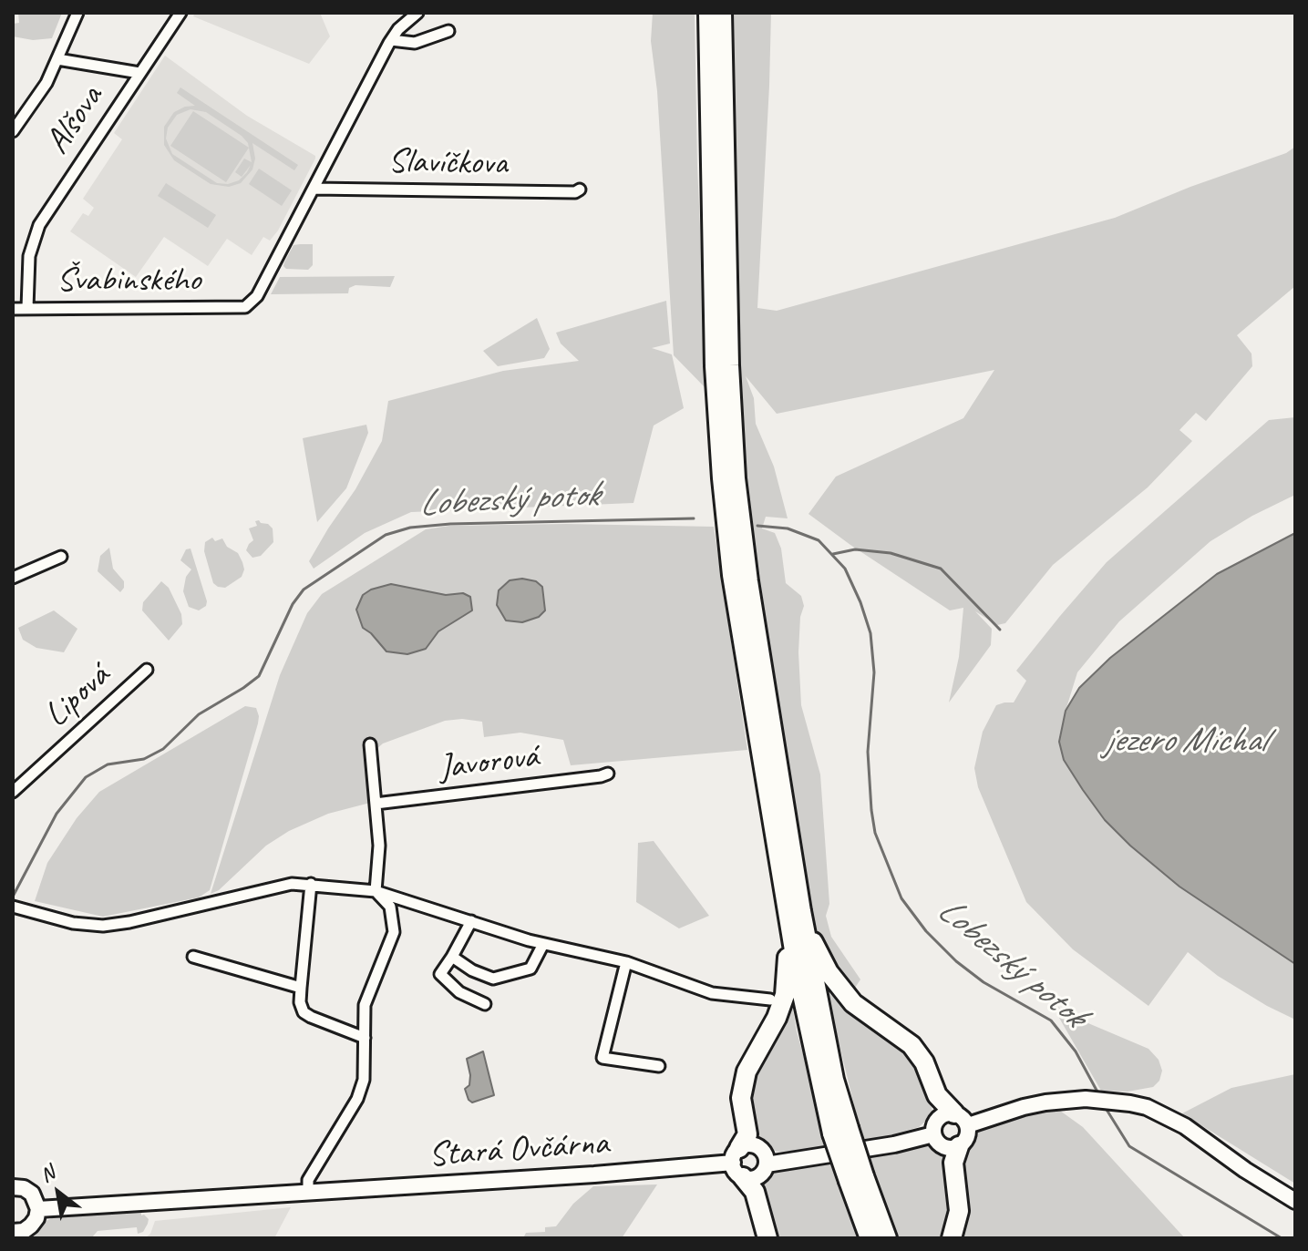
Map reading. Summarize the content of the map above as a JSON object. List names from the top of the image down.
{
  "streets": {
    "main road": ["Stará Ovčárna"],
    "street": [
      "Alšova",
      "Slavíčkova",
      "Švabinského",
      "Lipová",
      "Javorová"
    ]
  },
  "crossings": [
    ["Alšova", "Švabinského"],
    ["Slavíčkova", "Švabinského"]
  ],
  "water": ["Lobezský potok", "jezero Michal"],
  "north": "top left"
}
